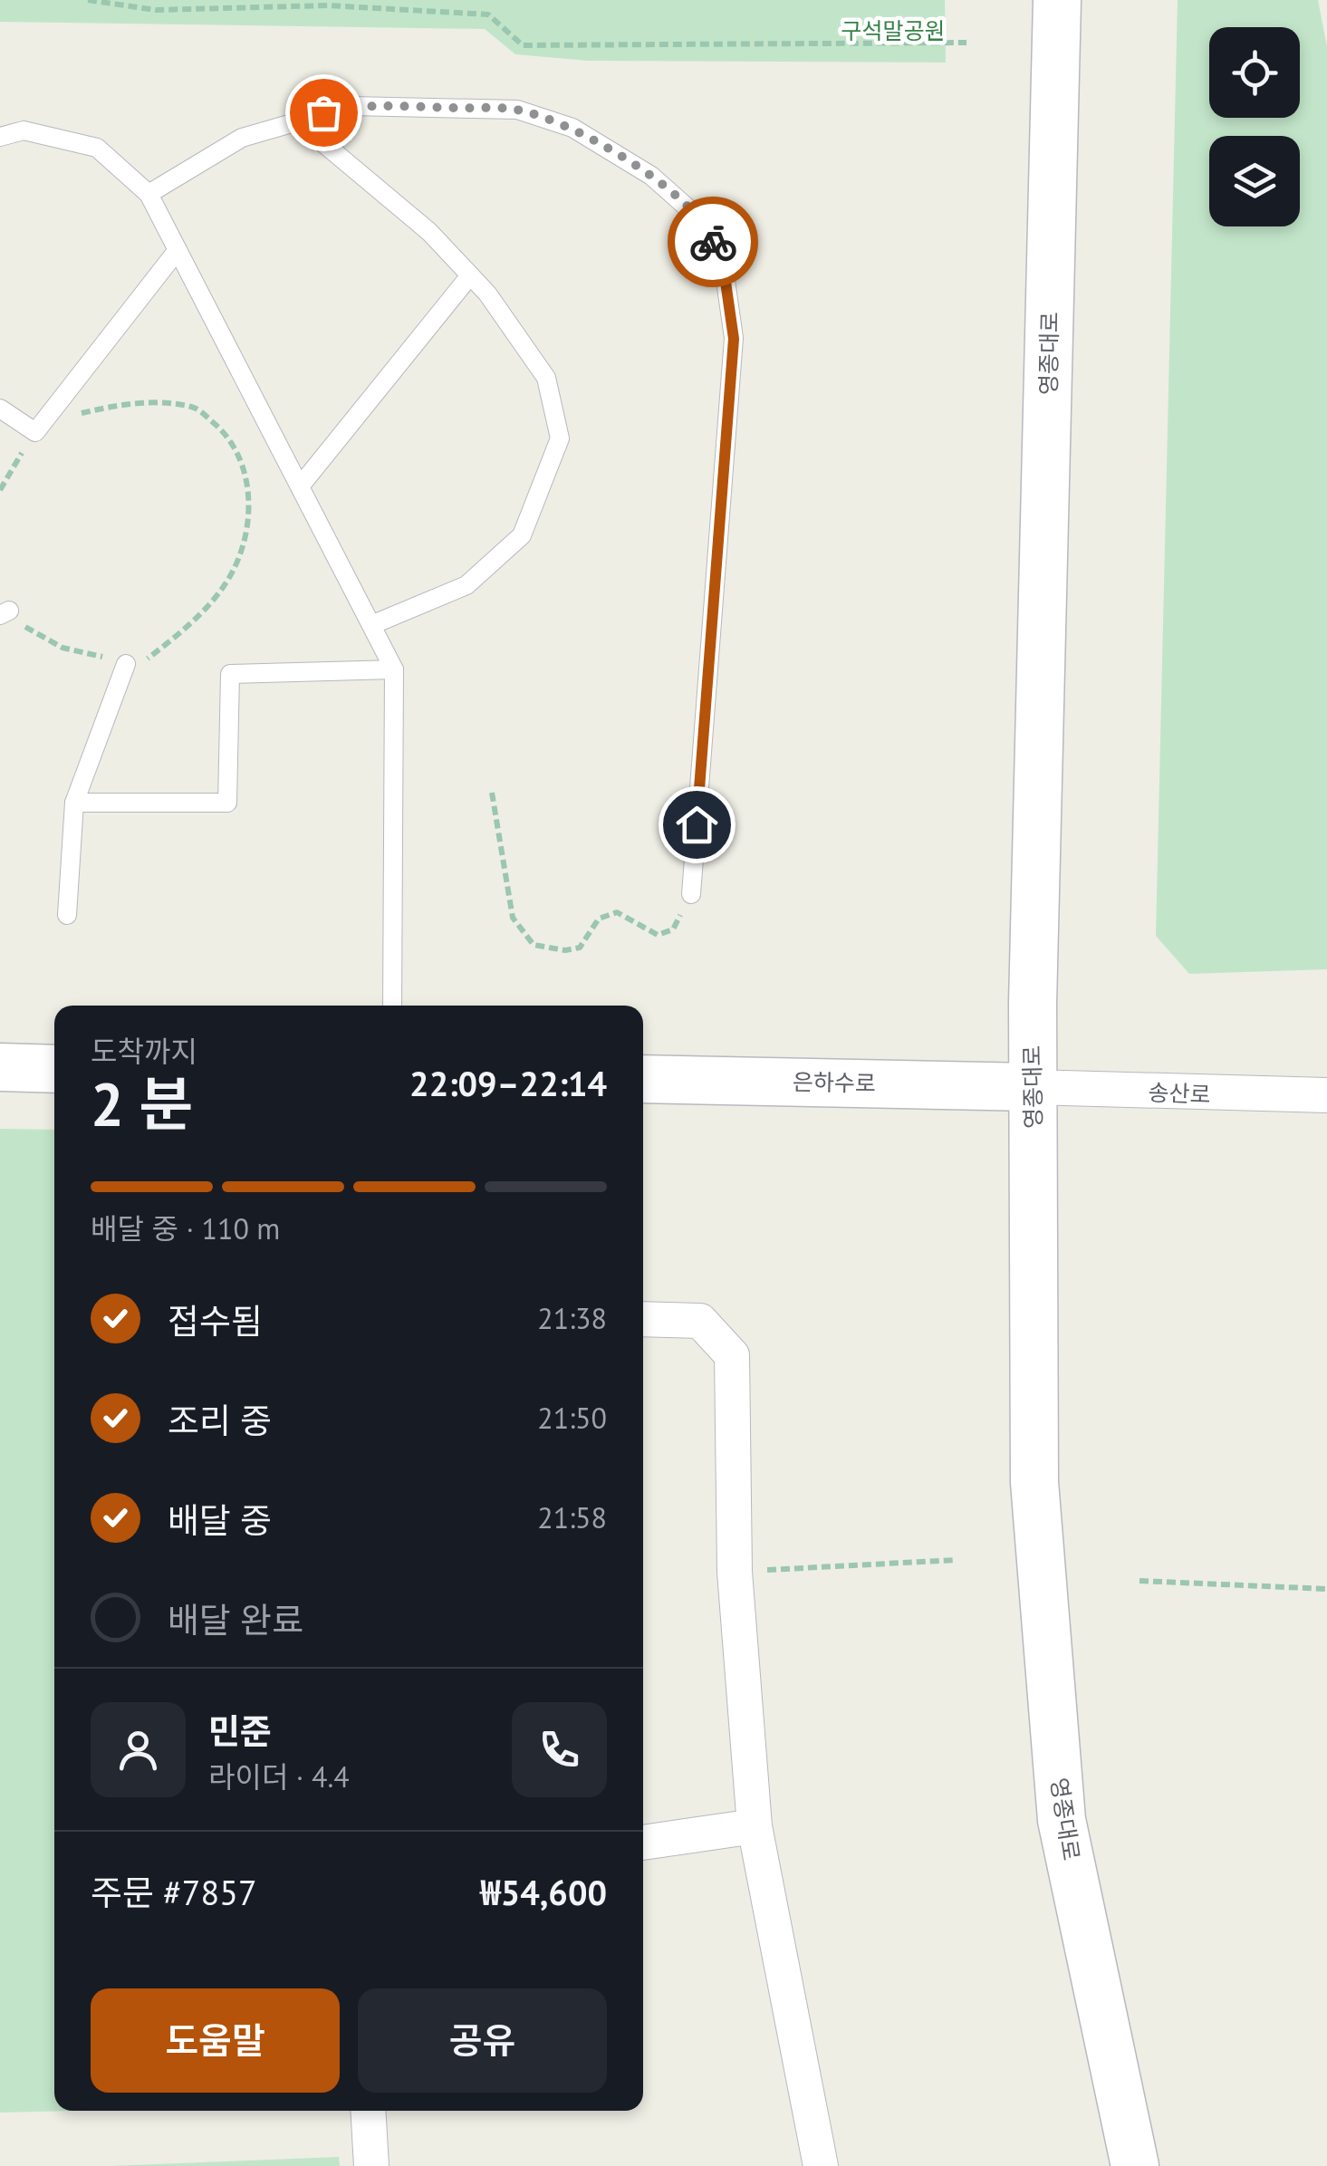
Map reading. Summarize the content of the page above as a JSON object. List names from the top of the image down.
{
  "streets": {
    "street": ["영종대로", "은하수로", "송산로"]
  },
  "crossings": [
    ["영종대로", "은하수로"],
    ["영종대로", "송산로"],
    ["은하수로", "송산로"]
  ],
  "parks": ["구석말공원"],
  "page": {
    "heading": ["2 분", "도착까지", "22:09–22:14"],
    "panel": [
      "민준",
      "라이더 · 4.4",
      "주문 #7857",
      "₩54,600"
    ],
    "bar": "배달 중 · 110 m",
    "list": [
      ["접수됨", "21:38"],
      ["조리 중", "21:50"],
      ["배달 중", "21:58"],
      "배달 완료"
    ],
    "buttons": ["도움말", "공유"]
  }
}
